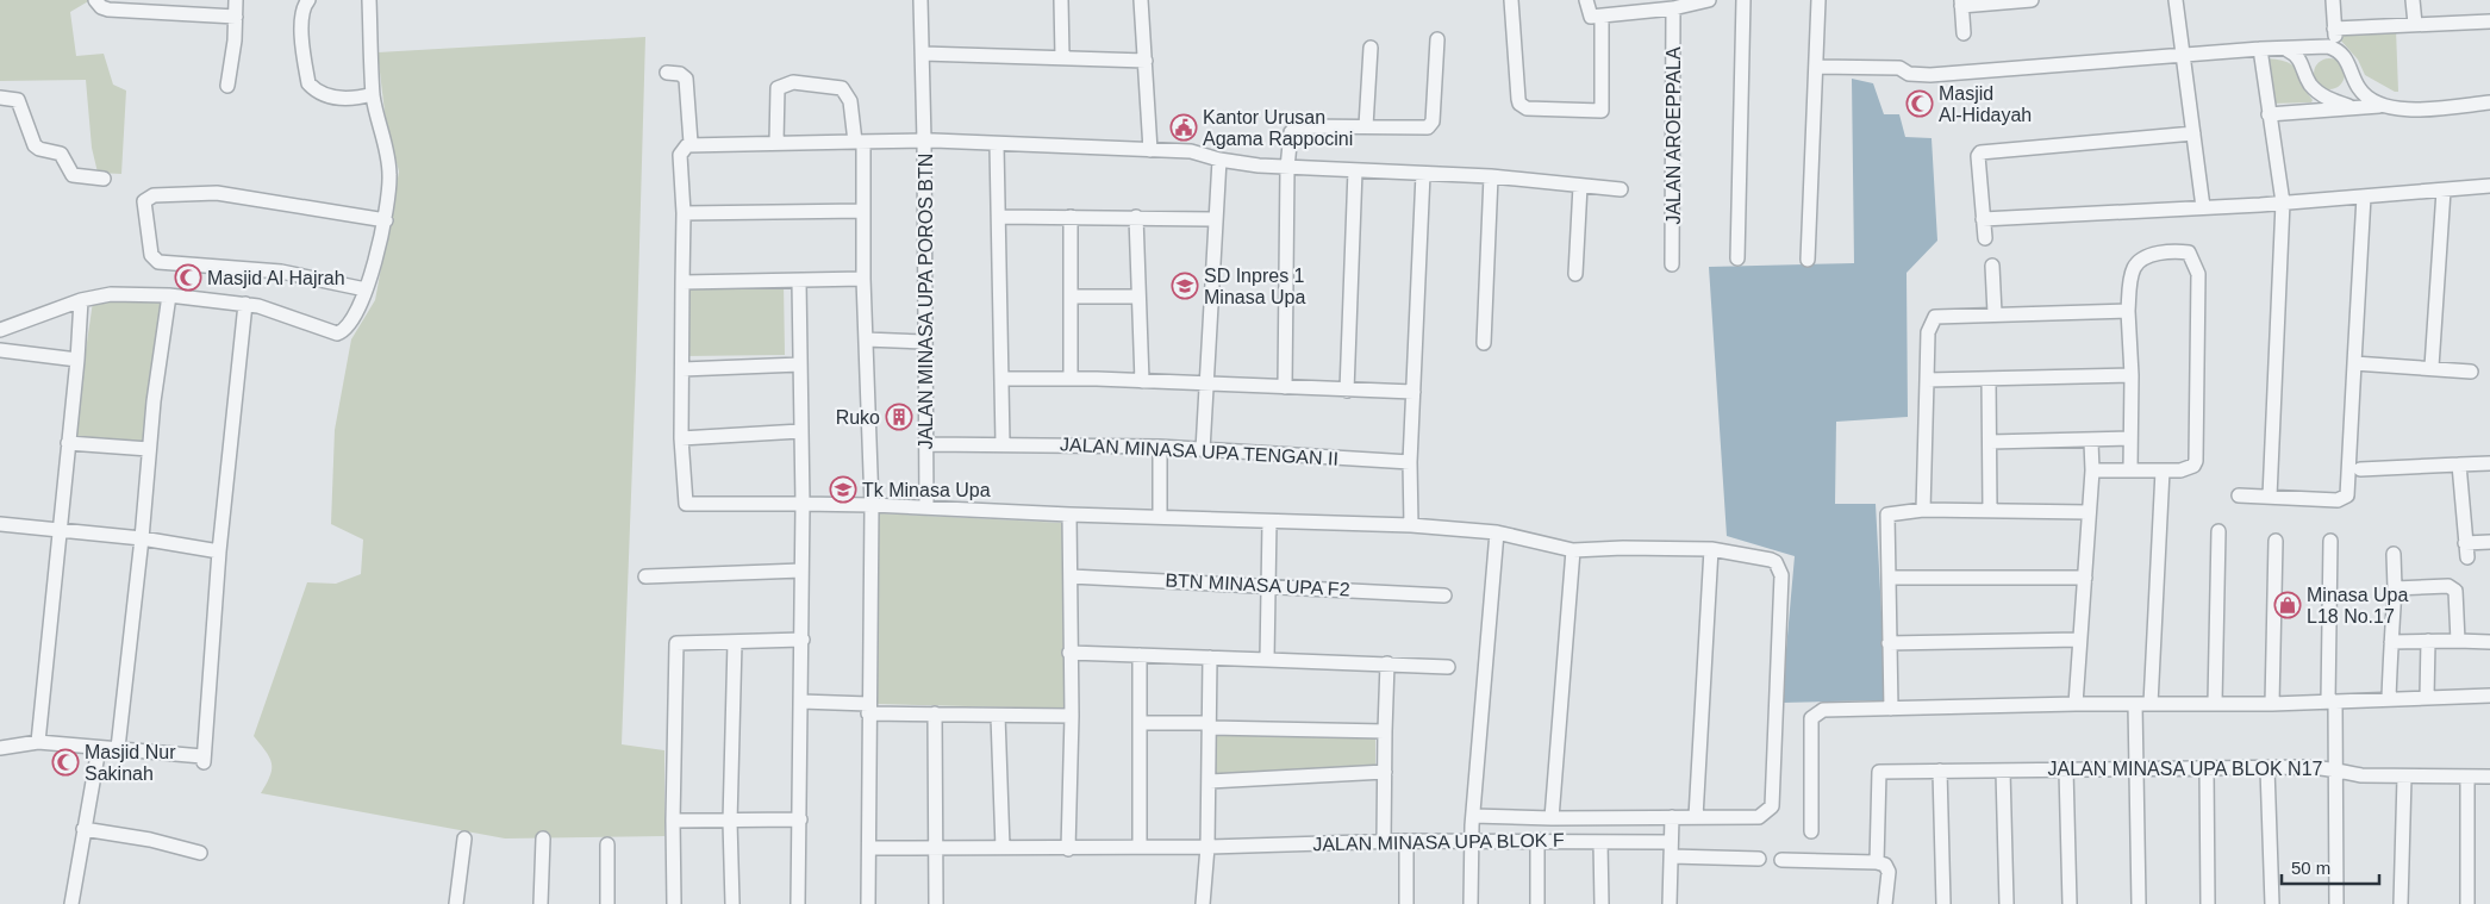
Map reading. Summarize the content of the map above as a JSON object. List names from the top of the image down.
{
  "streets": {
    "street": [
      "JALAN AROEPPALA",
      "JALAN MINASA UPA POROS BTN",
      "JALAN MINASA UPA TENGAN II",
      "BTN MINASA UPA F2",
      "JALAN MINASA UPA BLOK N17",
      "JALAN MINASA UPA BLOK F"
    ]
  },
  "crossings": [
    ["JALAN MINASA UPA POROS BTN", "JALAN MINASA UPA TENGAN II"]
  ],
  "places": {
    "mosque": ["Masjid Al-Hidayah", "Masjid Al Hajrah", "Masjid Nur Sakinah"],
    "public building": ["Kantor Urusan Agama Rappocini"],
    "school or university": ["SD Inpres 1 Minasa Upa", "Tk Minasa Upa"],
    "building": ["Ruko"],
    "shop": ["Minasa Upa L18 No.17"]
  },
  "scale_bar": "50 m"
}
